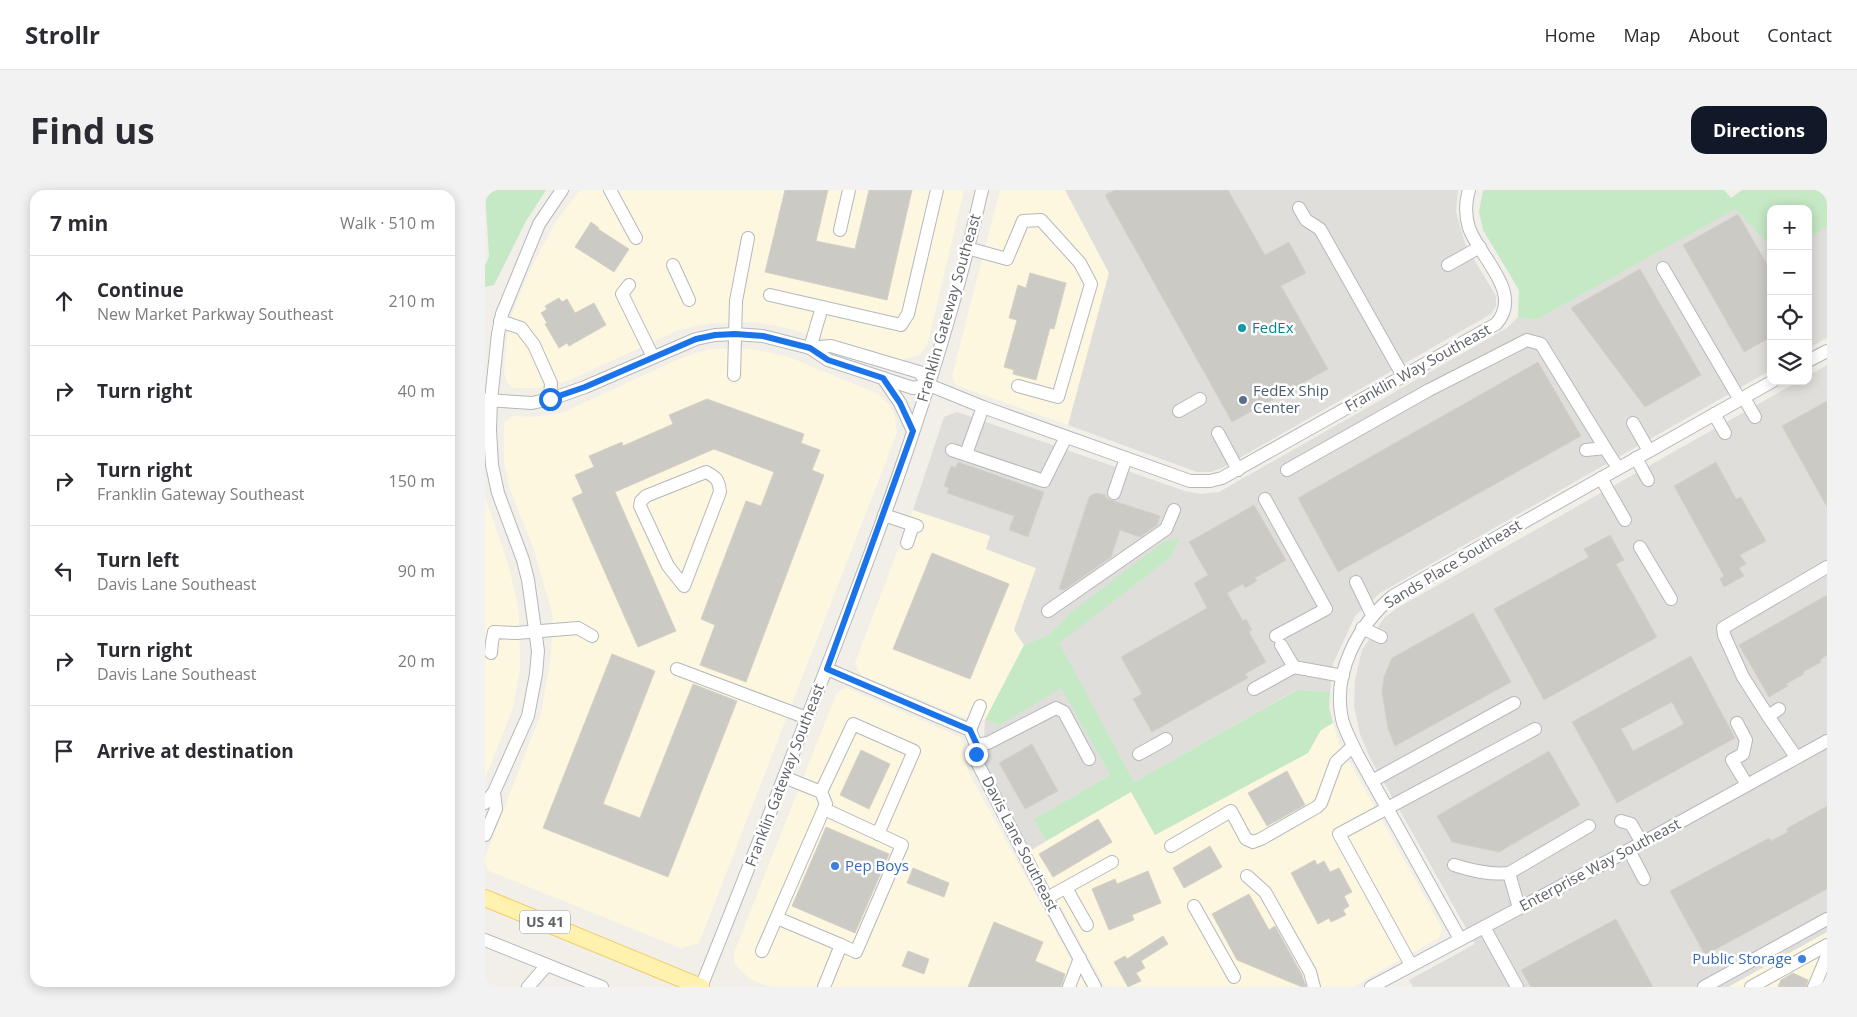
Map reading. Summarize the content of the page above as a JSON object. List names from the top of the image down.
{
  "streets": {
    "main road": ["US 41"],
    "street": [
      "Franklin Gateway Southeast",
      "Franklin Way Southeast",
      "Sands Place Southeast",
      "Davis Lane Southeast",
      "Enterprise Way Southeast"
    ]
  },
  "crossings": [
    ["Franklin Gateway Southeast", "Franklin Way Southeast"],
    ["Franklin Gateway Southeast", "US 41"],
    ["Sands Place Southeast", "Enterprise Way Southeast"]
  ],
  "places": [
    "FedEx",
    "FedEx Ship Center",
    "Pep Boys",
    "Public Storage"
  ],
  "page": {
    "header": "Strollr",
    "nav": [
      "Home",
      "Map",
      "About",
      "Contact"
    ],
    "buttons": "Directions",
    "title": "Find us",
    "heading": ["7 min", "Walk · 510 m"],
    "map_buttons": ["+", "−"],
    "list": [
      ["Continue", "New Market Parkway Southeast", "210 m"],
      ["Turn right", "40 m"],
      ["Turn right", "Franklin Gateway Southeast", "150 m"],
      ["Turn left", "Davis Lane Southeast", "90 m"],
      ["Turn right", "Davis Lane Southeast", "20 m"],
      "Arrive at destination"
    ]
  }
}
